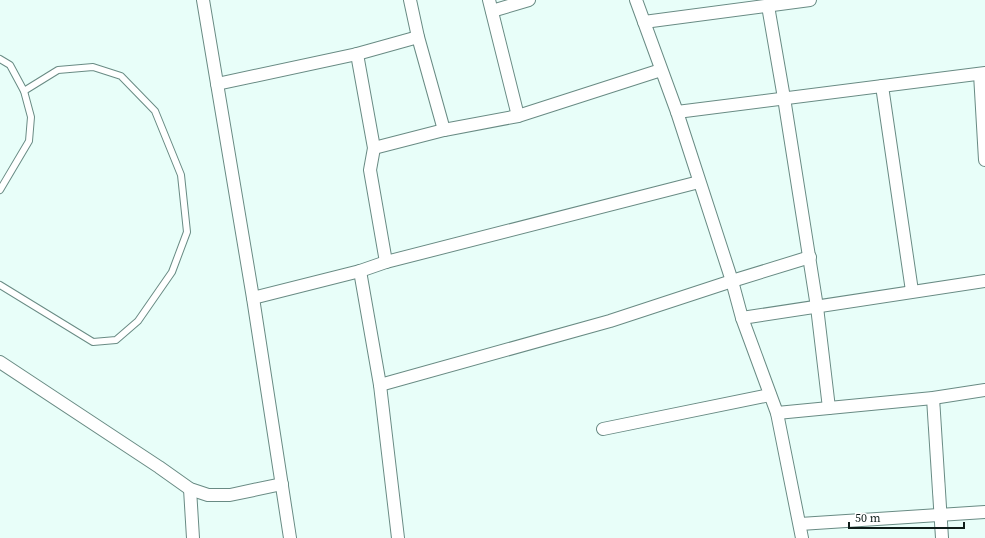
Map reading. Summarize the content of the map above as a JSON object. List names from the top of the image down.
{
  "scale_bar": "50 m"
}
